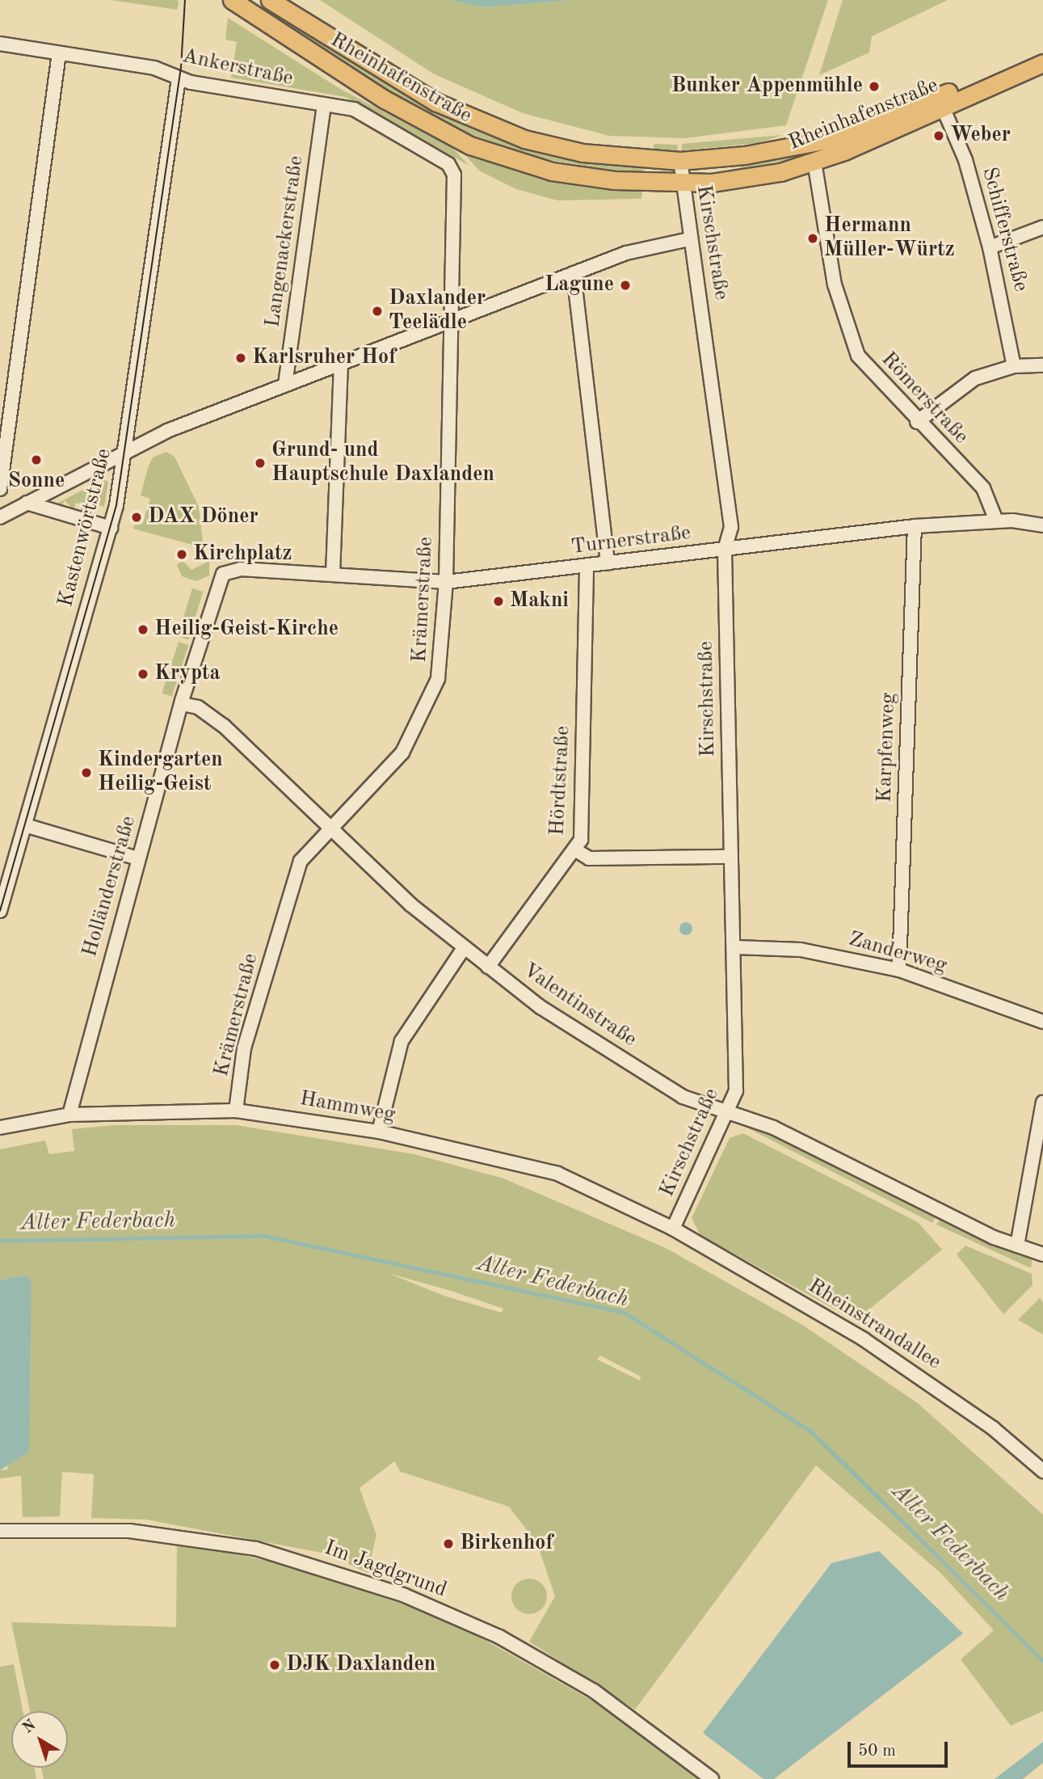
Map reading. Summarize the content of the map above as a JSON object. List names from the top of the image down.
{
  "streets": {
    "main road": ["Rheinhafenstraße"],
    "street": [
      "Ankerstraße",
      "Schifferstraße",
      "Langenackerstraße",
      "Kirschstraße",
      "Römerstraße",
      "Kastenwörtstraße",
      "Turnerstraße",
      "Krämerstraße",
      "Karpfenweg",
      "Hördtstraße",
      "Holländerstraße",
      "Zanderweg",
      "Valentinstraße",
      "Hammweg",
      "Rheinstrandallee",
      "Im Jagdgrund"
    ]
  },
  "crossings": [
    ["Ankerstraße", "Langenackerstraße"],
    ["Ankerstraße", "Kastenwörtstraße"],
    ["Ankerstraße", "Krämerstraße"],
    ["Rheinhafenstraße", "Schifferstraße"],
    ["Rheinhafenstraße", "Kirschstraße"],
    ["Rheinhafenstraße", "Römerstraße"],
    ["Kirschstraße", "Turnerstraße"],
    ["Kirschstraße", "Zanderweg"],
    ["Kirschstraße", "Valentinstraße"],
    ["Kirschstraße", "Hammweg"],
    ["Kirschstraße", "Rheinstrandallee"],
    ["Römerstraße", "Turnerstraße"],
    ["Turnerstraße", "Krämerstraße"],
    ["Turnerstraße", "Karpfenweg"],
    ["Turnerstraße", "Hördtstraße"],
    ["Turnerstraße", "Holländerstraße"],
    ["Krämerstraße", "Valentinstraße"],
    ["Krämerstraße", "Hammweg"],
    ["Karpfenweg", "Zanderweg"],
    ["Hördtstraße", "Valentinstraße"],
    ["Holländerstraße", "Valentinstraße"],
    ["Holländerstraße", "Hammweg"],
    ["Hammweg", "Rheinstrandallee"]
  ],
  "water": ["Alter Federbach"],
  "places": [
    "Bunker Appenmühle",
    "Weber",
    "Hermann Müller-Würtz",
    "Lagune",
    "Daxlander Teelädle",
    "Karlsruher Hof",
    "Sonne",
    "Grund- und Hauptschule Daxlanden",
    "DAX Döner",
    "Kirchplatz",
    "Makni",
    "Heilig-Geist-Kirche",
    "Krypta",
    "Kindergarten Heilig-Geist",
    "Birkenhof",
    "DJK Daxlanden"
  ],
  "scale_bar": "50 m",
  "north": "top left"
}
